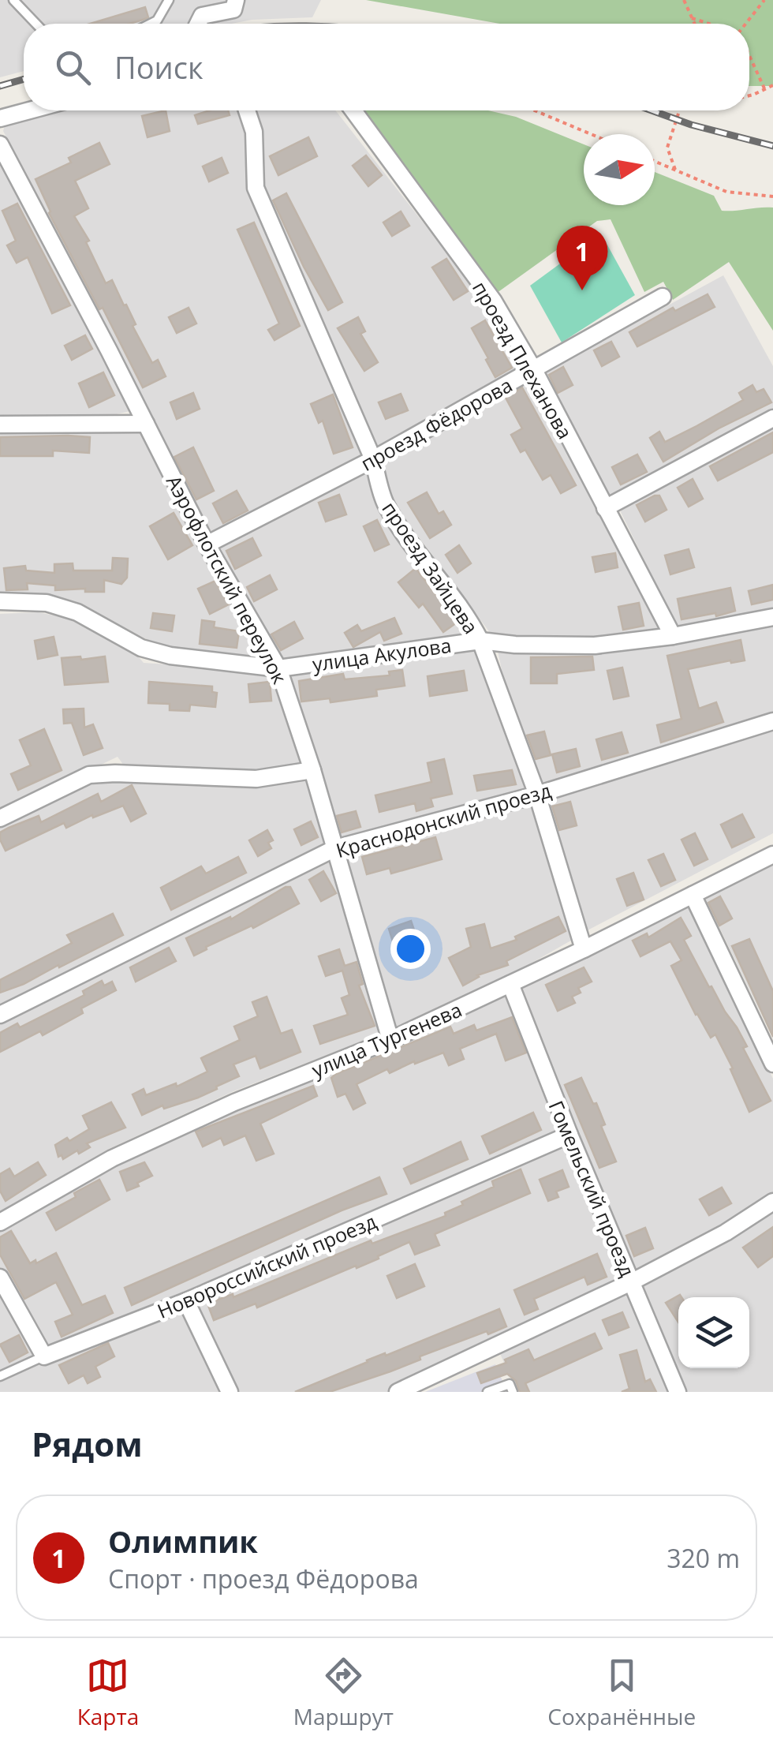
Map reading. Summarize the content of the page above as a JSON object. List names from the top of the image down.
{
  "streets": {
    "street": [
      "проезд Плеханова",
      "проезд Фёдорова",
      "проезд Зайцева",
      "Аэрофлотский переулок",
      "улица Акулова",
      "Краснодонский проезд",
      "улица Тургенева",
      "Гомельский проезд",
      "Новороссийский проезд"
    ]
  },
  "crossings": [
    ["проезд Плеханова", "проезд Фёдорова"],
    ["проезд Плеханова", "улица Акулова"],
    ["проезд Фёдорова", "проезд Зайцева"],
    ["проезд Фёдорова", "Аэрофлотский переулок"],
    ["проезд Зайцева", "улица Акулова"],
    ["проезд Зайцева", "Краснодонский проезд"],
    ["проезд Зайцева", "улица Тургенева"],
    ["Аэрофлотский переулок", "улица Акулова"],
    ["Аэрофлотский переулок", "Краснодонский проезд"],
    ["Аэрофлотский переулок", "улица Тургенева"],
    ["улица Тургенева", "Гомельский проезд"],
    ["Гомельский проезд", "Новороссийский проезд"]
  ],
  "north": "right",
  "page": {
    "search": "Поиск",
    "pins": "1",
    "heading": "Рядом",
    "list": [
      {
        "mark": "1",
        "name": "Олимпик",
        "note": "Спорт · проезд Фёдорова",
        "value": "320 m"
      }
    ],
    "nav": ["Карта", "Маршрут", "Сохранённые"]
  }
}
